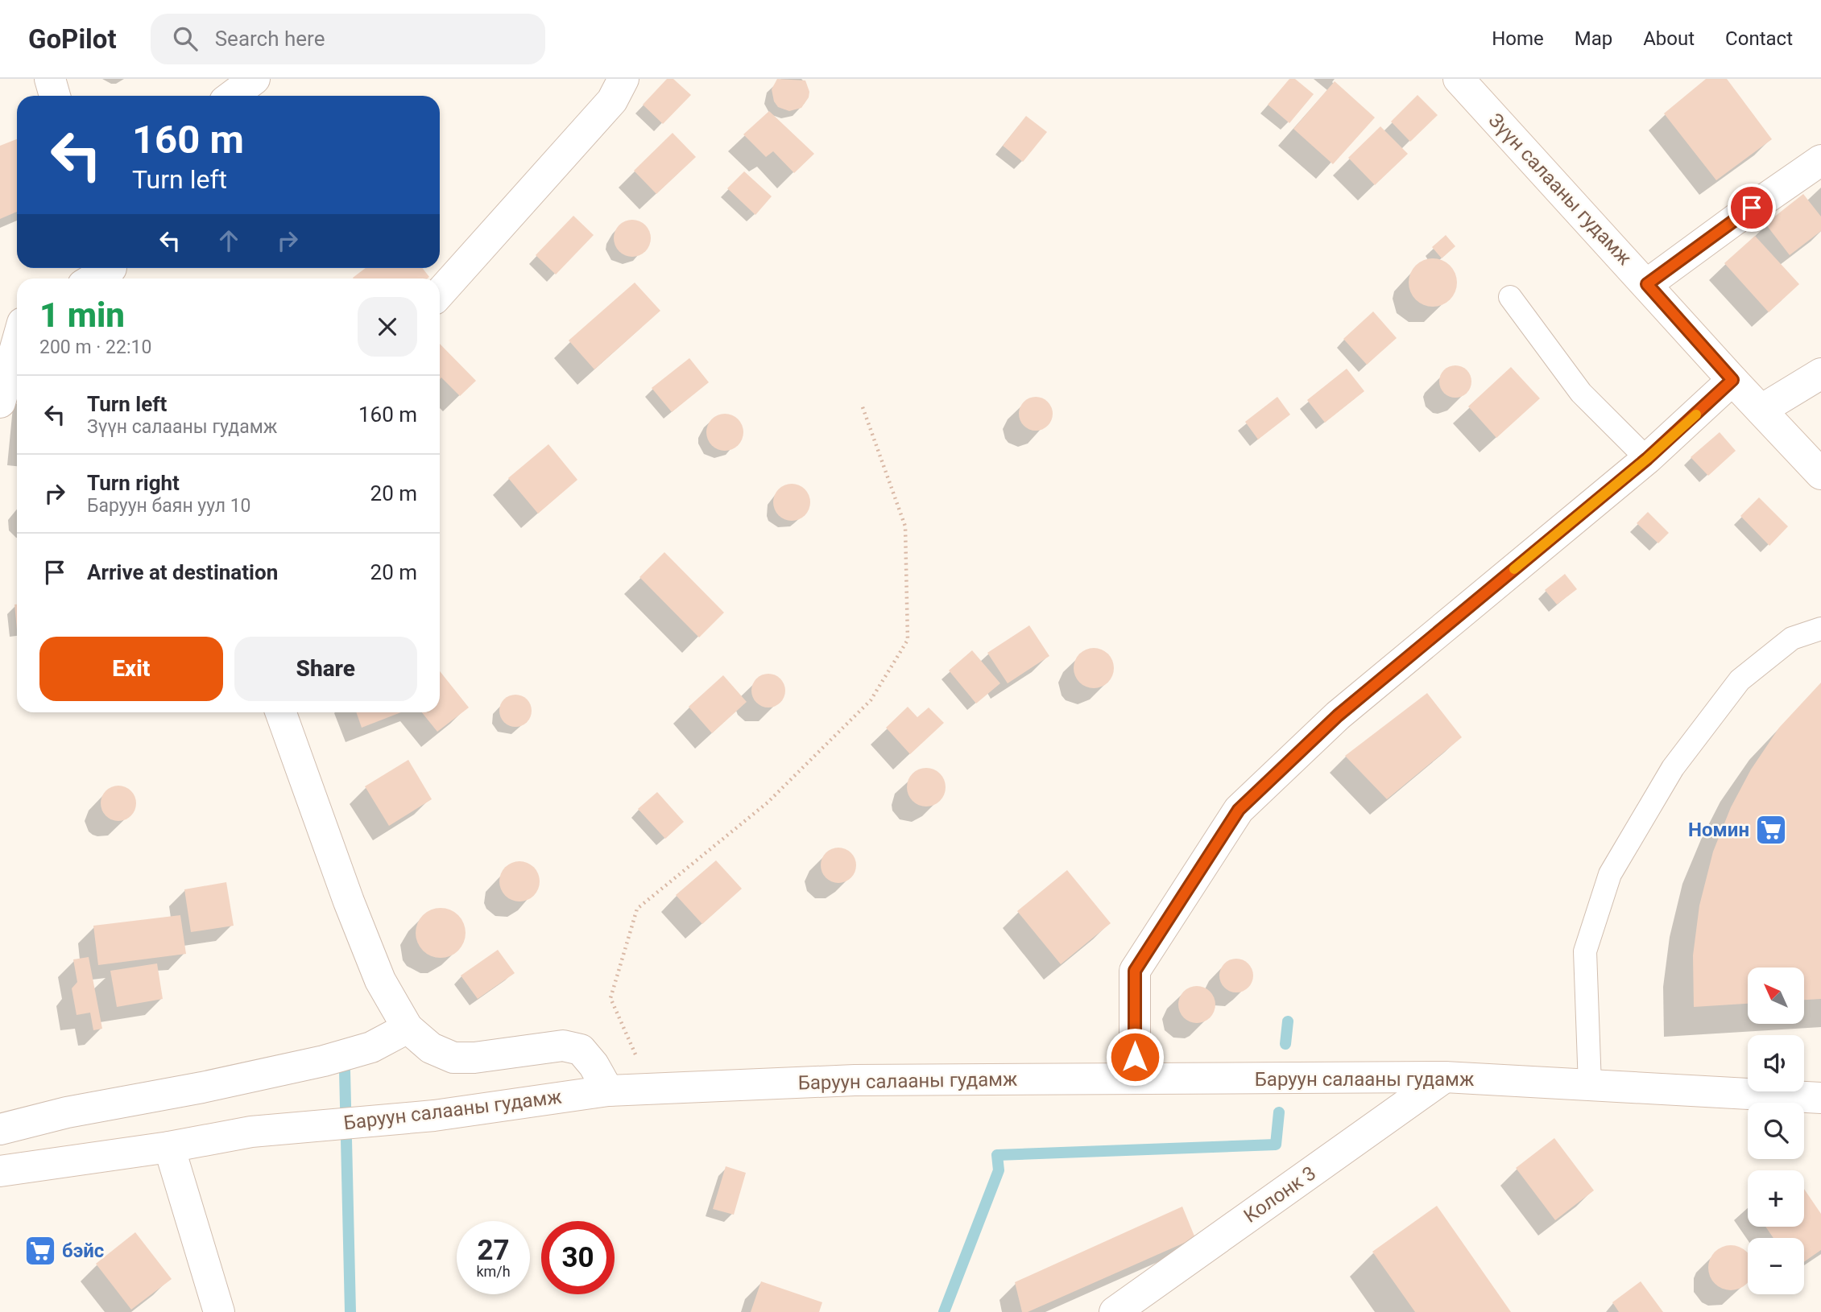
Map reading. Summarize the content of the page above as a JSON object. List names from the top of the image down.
{
  "streets": {
    "street": ["Зүүн салааны гудамж", "Баруун салааны гудамж", "Колонк 3"]
  },
  "crossings": [
    ["Баруун салааны гудамж", "Колонк 3"]
  ],
  "places": {
    "supermarket": ["Номин", "бэйс"]
  },
  "north": "top left",
  "page": {
    "header": "GoPilot",
    "search": "Search here",
    "nav": [
      "Home",
      "Map",
      "About",
      "Contact"
    ],
    "turn": ["160 m", "Turn left"],
    "heading": ["1 min", "200 m · 22:10"],
    "list": [
      {
        "name": "Turn left",
        "note": "Зүүн салааны гудамж",
        "value": "160 m"
      },
      {
        "name": "Turn right",
        "note": "Баруун баян уул 10",
        "value": "20 m"
      },
      {
        "name": "Arrive at destination",
        "value": "20 m"
      }
    ],
    "buttons": ["Exit", "Share"],
    "map_buttons": ["+", "−"],
    "speed": "27 km/h",
    "limit": "30"
  }
}
